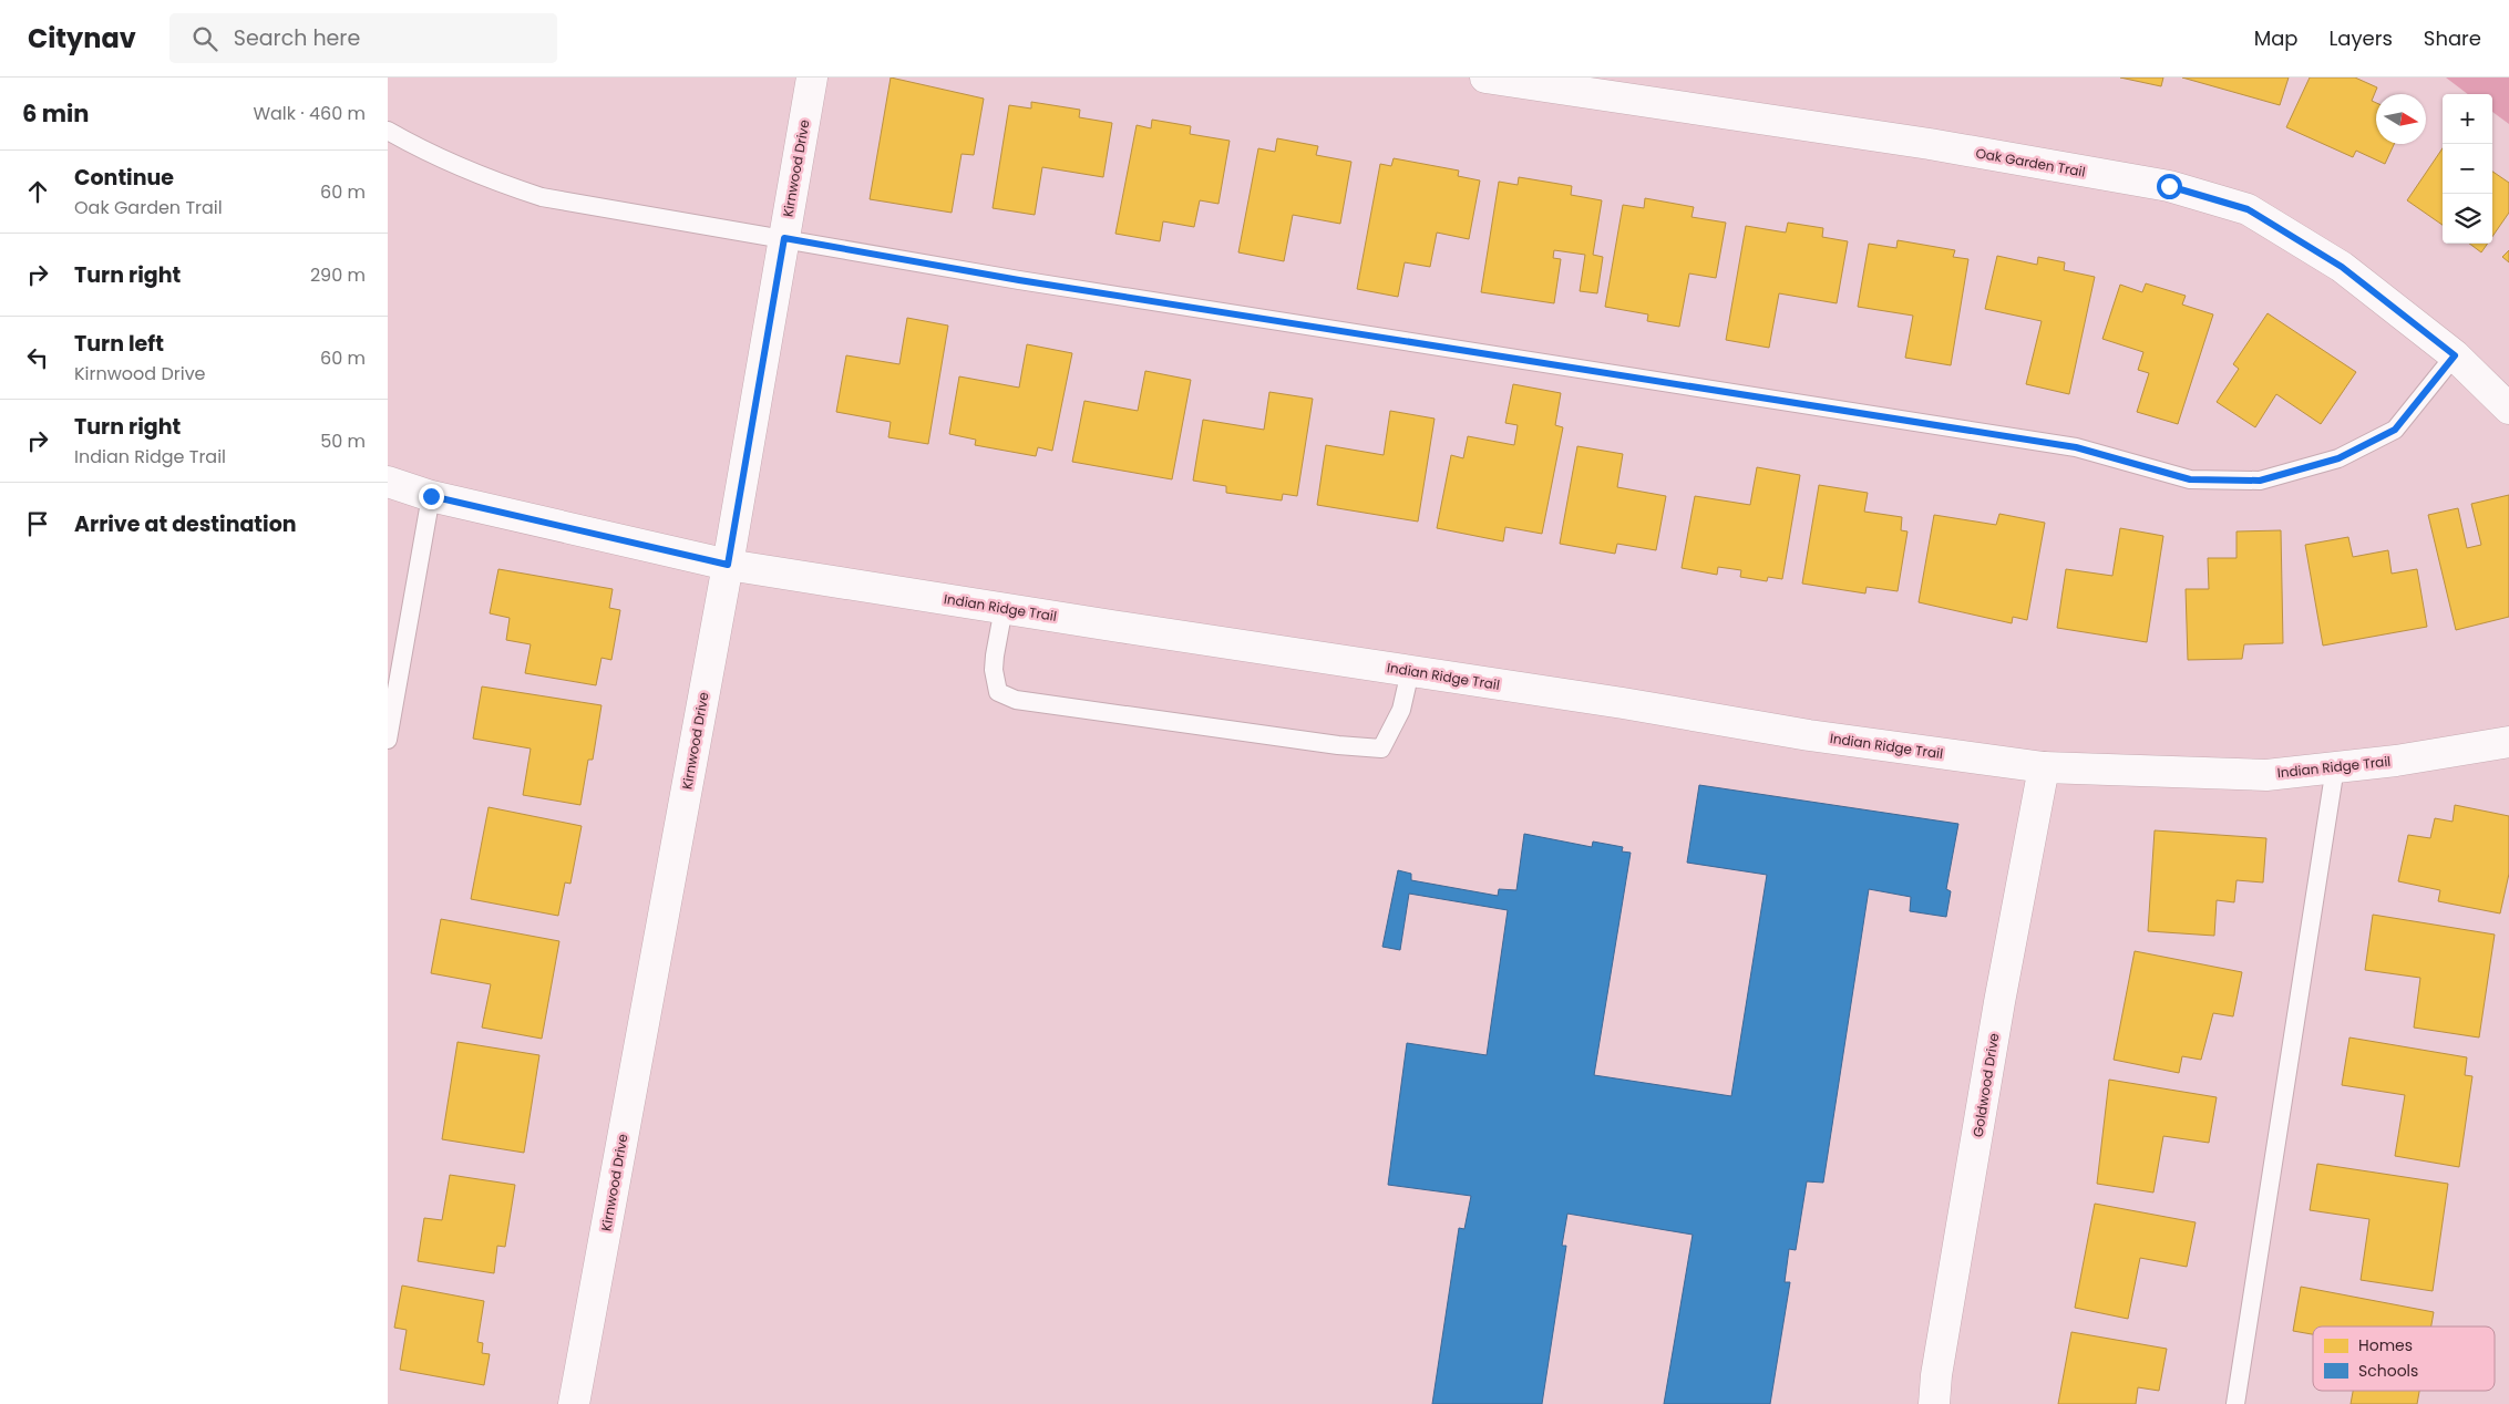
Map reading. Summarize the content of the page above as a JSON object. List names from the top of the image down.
{
  "streets": {
    "street": [
      "Oak Garden Trail",
      "Kirnwood Drive",
      "Indian Ridge Trail",
      "Goldwood Drive"
    ]
  },
  "crossings": [
    ["Kirnwood Drive", "Indian Ridge Trail"],
    ["Indian Ridge Trail", "Goldwood Drive"]
  ],
  "legend": ["Homes", "Schools"],
  "north": "right",
  "page": {
    "header": "Citynav",
    "search": "Search here",
    "nav": ["Map", "Layers", "Share"],
    "heading": ["6 min", "Walk · 460 m"],
    "map_buttons": ["+", "−"],
    "list": [
      ["Continue", "Oak Garden Trail", "60 m"],
      ["Turn right", "290 m"],
      ["Turn left", "Kirnwood Drive", "60 m"],
      ["Turn right", "Indian Ridge Trail", "50 m"],
      "Arrive at destination"
    ]
  }
}
